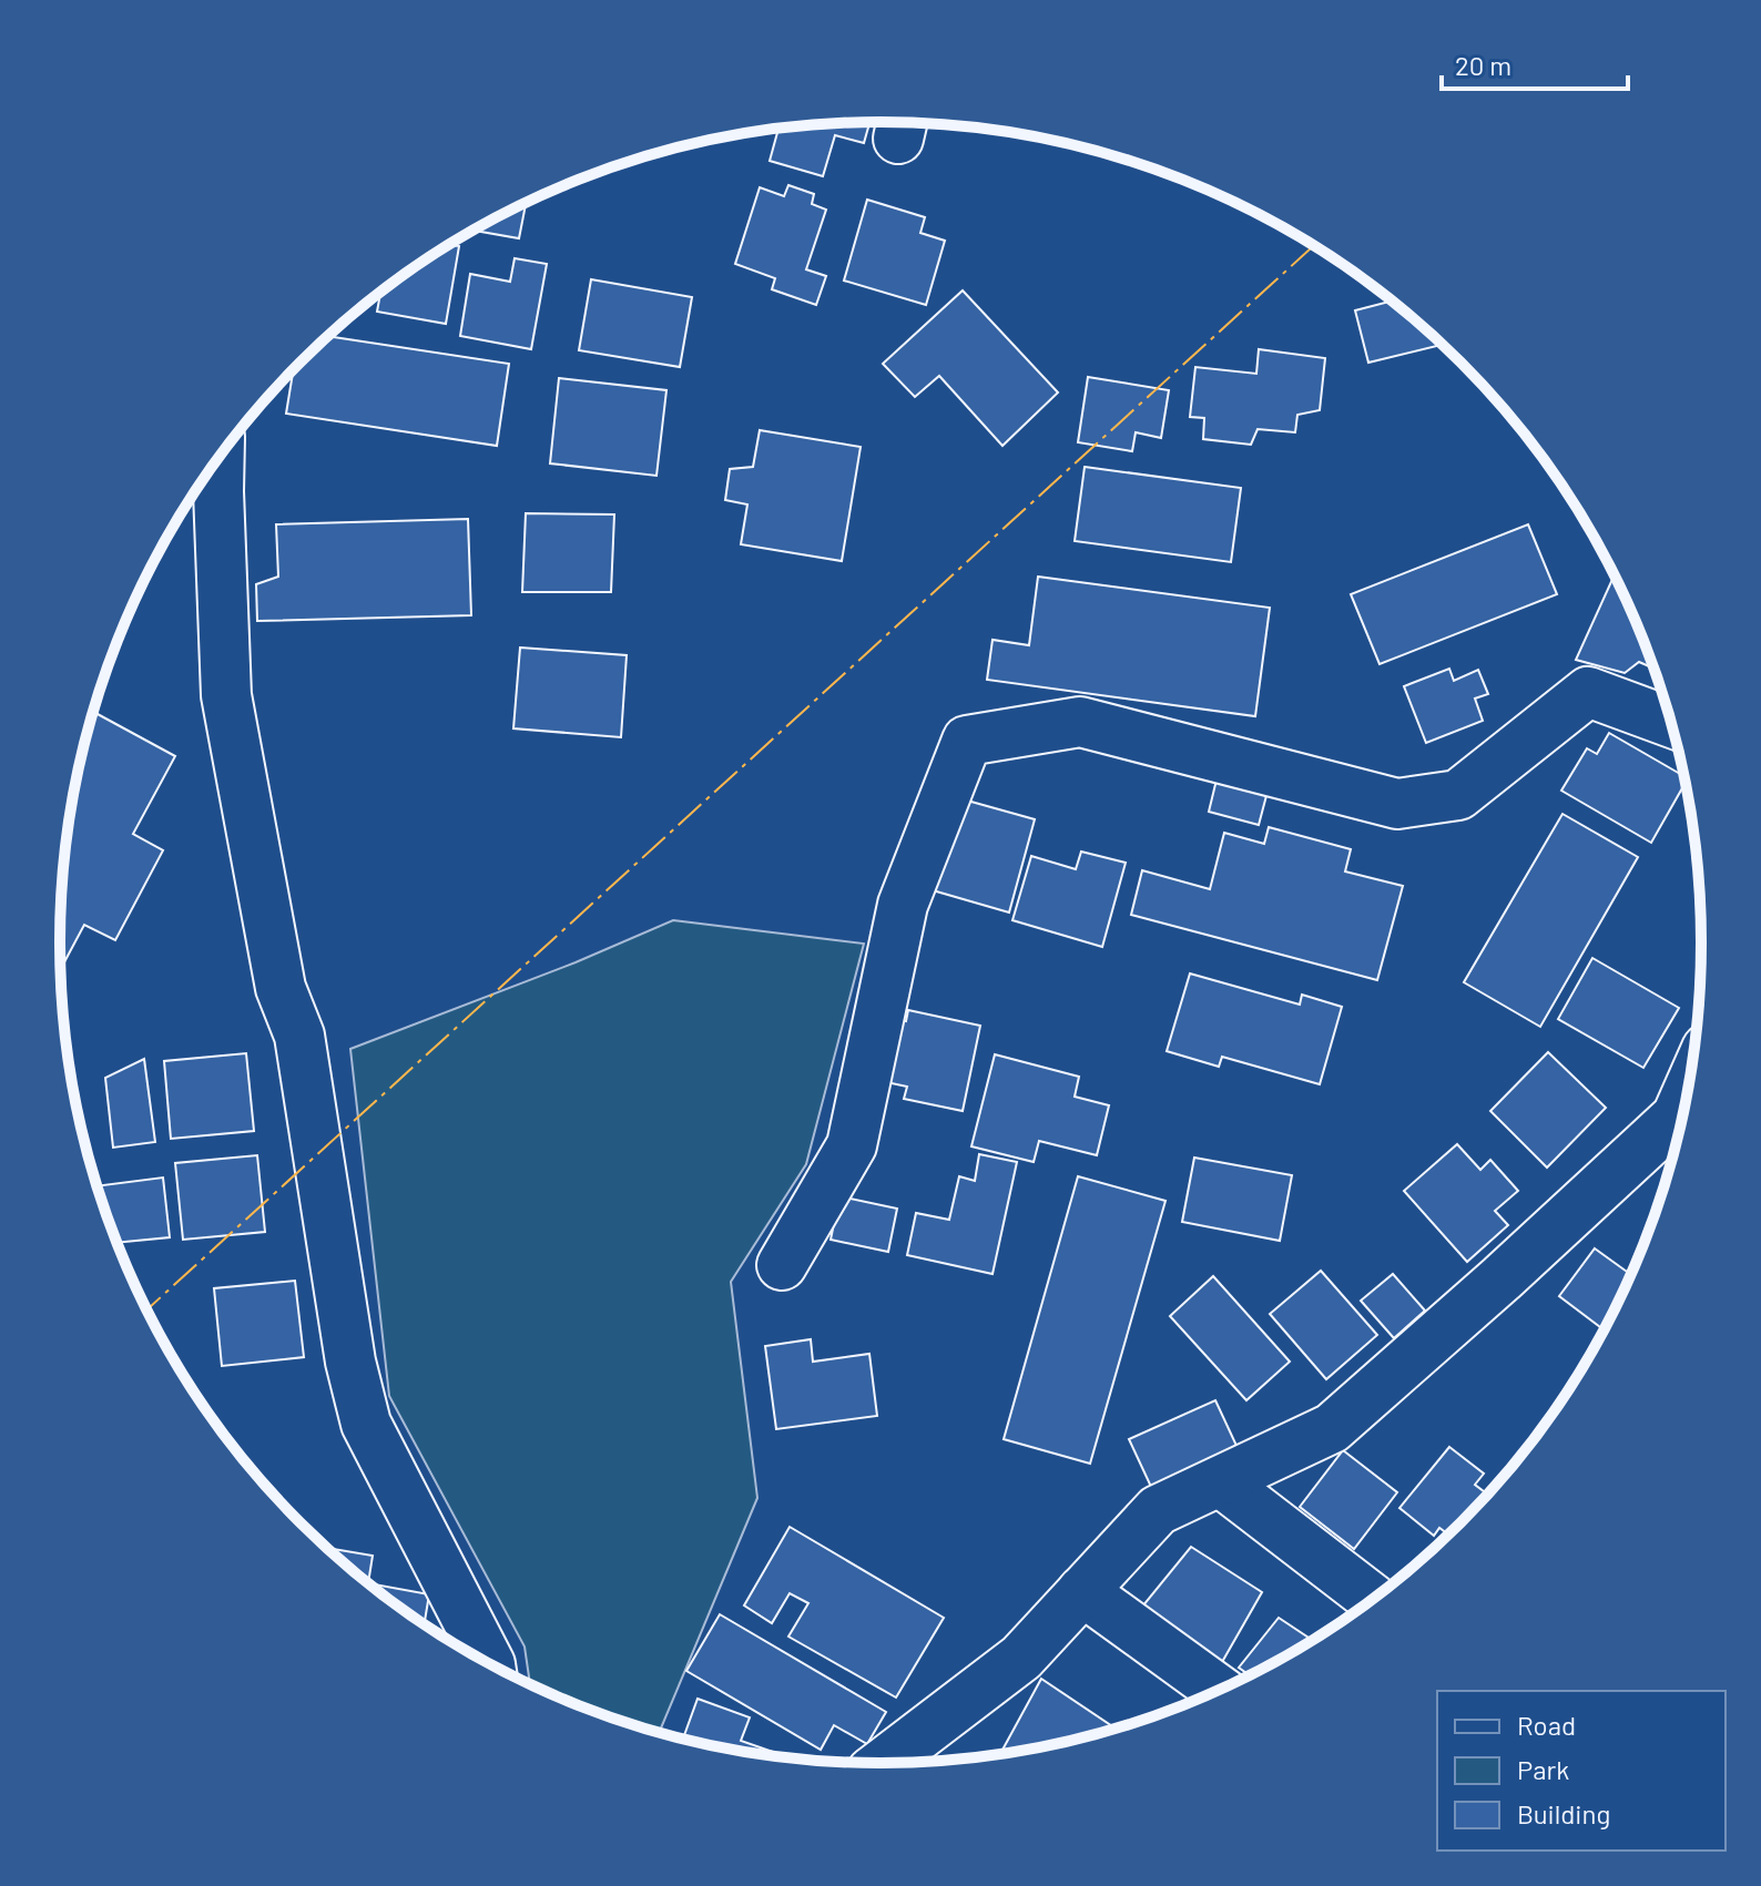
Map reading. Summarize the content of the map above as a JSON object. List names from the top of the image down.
{
  "legend": ["Road", "Park", "Building"],
  "scale_bar": "20 m"
}
